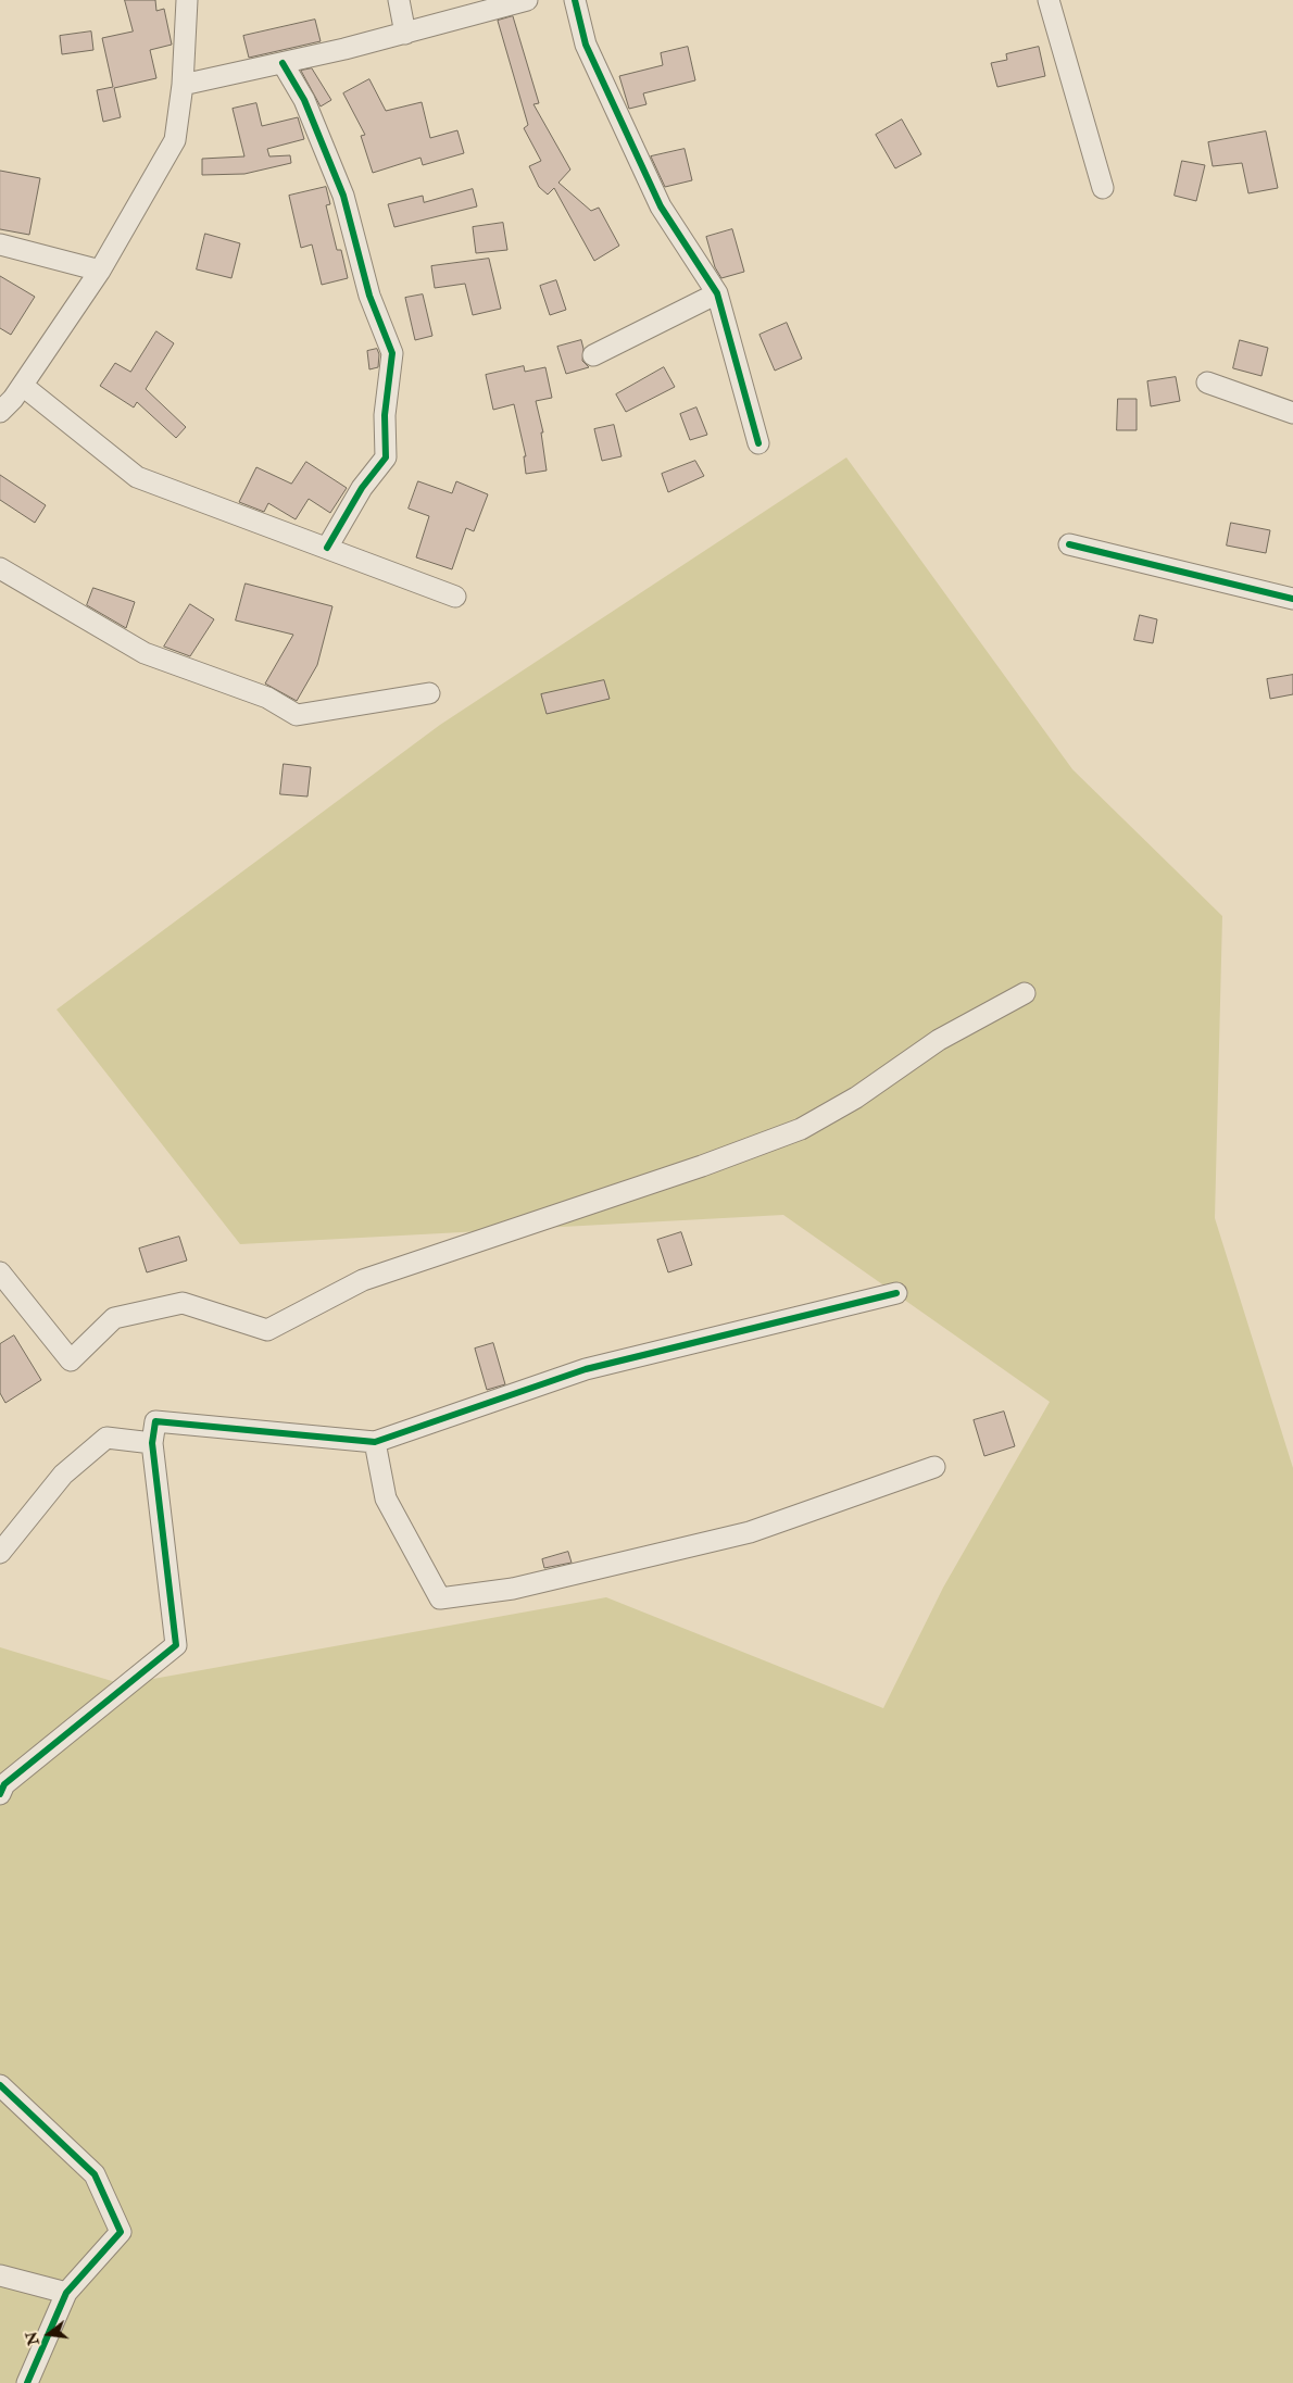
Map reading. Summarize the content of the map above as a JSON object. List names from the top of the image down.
{
  "north": "left"
}
